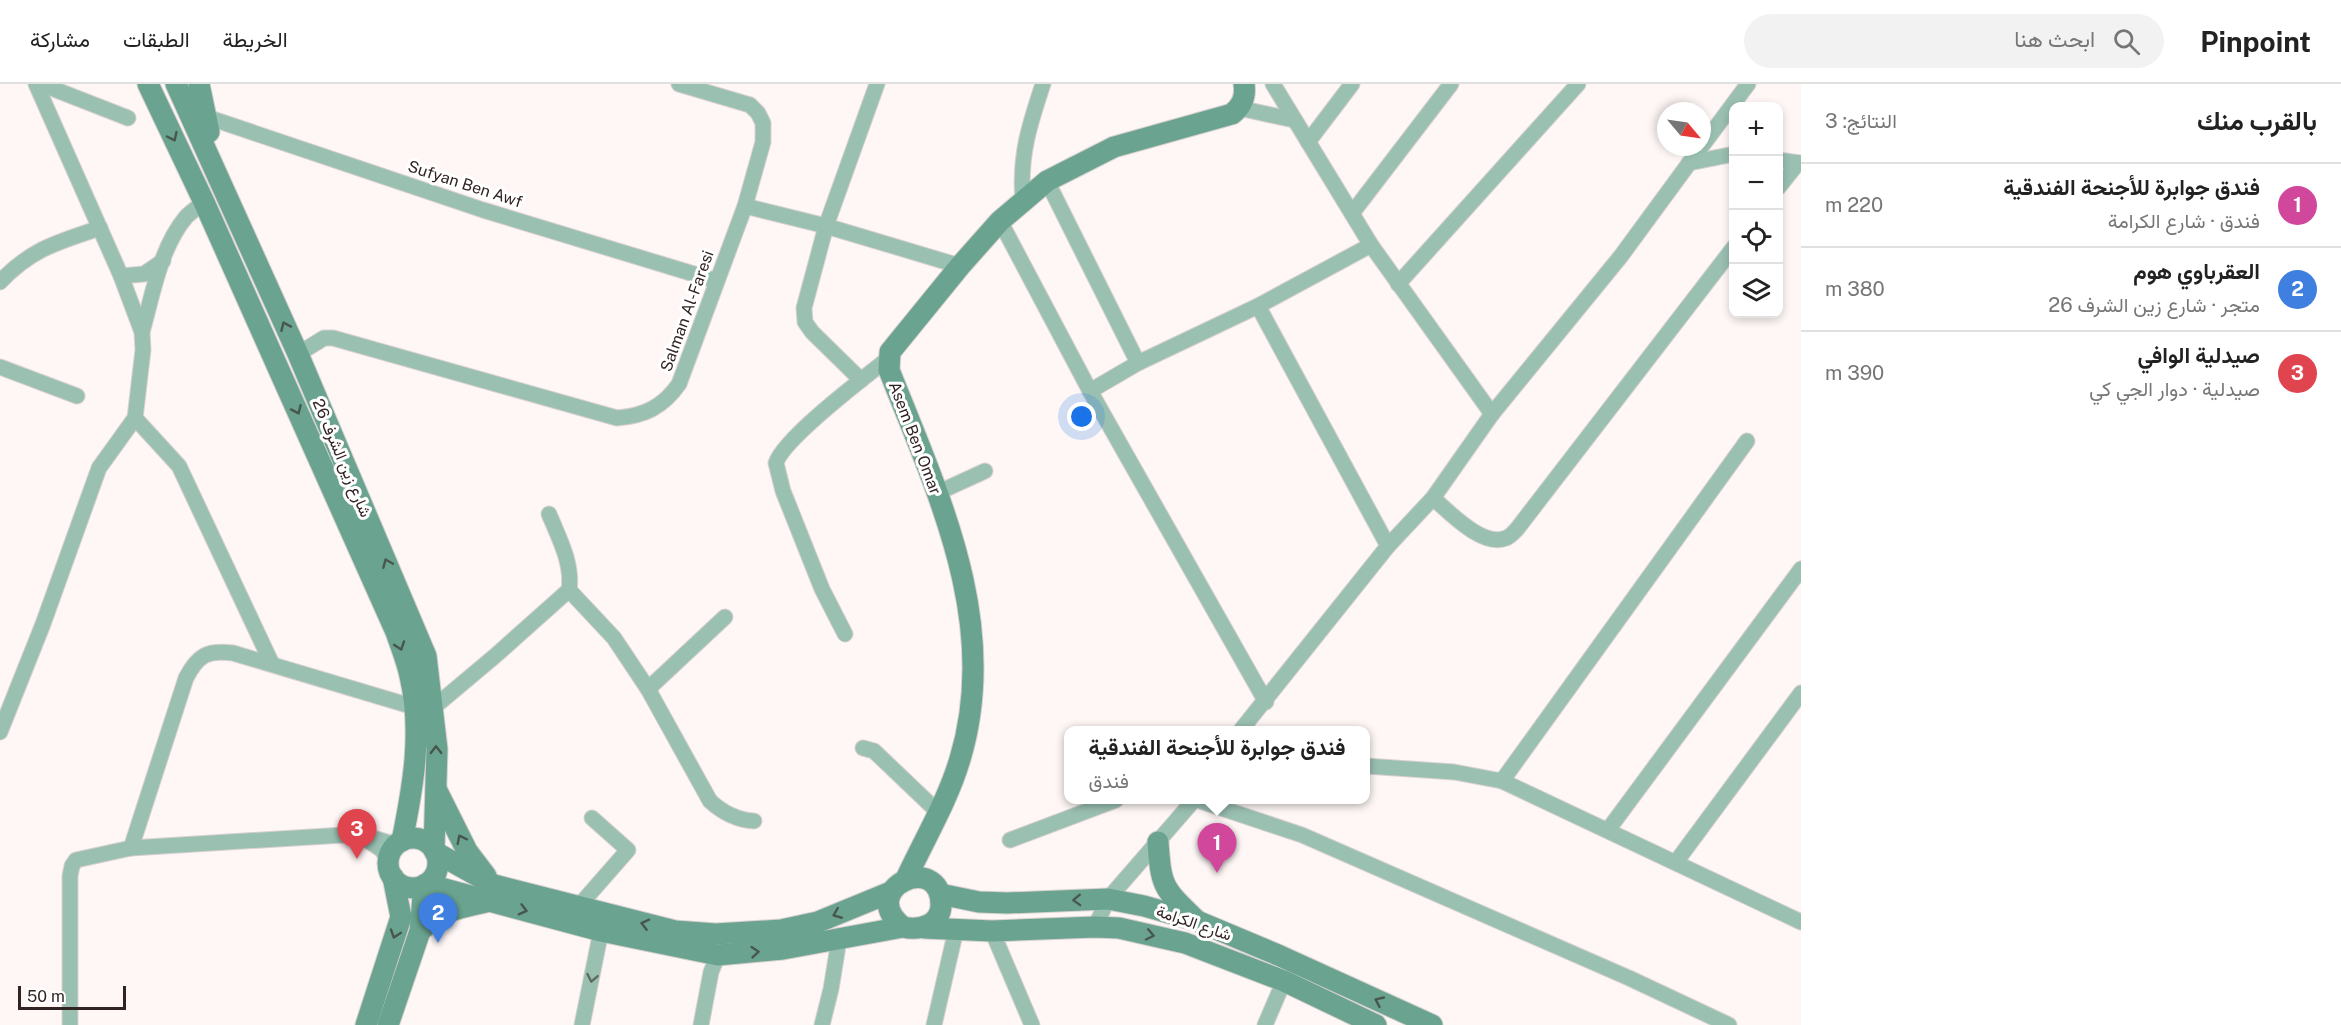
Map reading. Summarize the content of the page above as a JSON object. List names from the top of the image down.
{
  "streets": {
    "street": [
      "Sufyan Ben Awf",
      "Salman Al-Faresi",
      "Asem Ben Omar",
      "شارع زين الشرف 26",
      "شارع الكرامة"
    ]
  },
  "crossings": [
    ["Sufyan Ben Awf", "Salman Al-Faresi"],
    ["Salman Al-Faresi", "شارع زين الشرف 26"],
    ["Asem Ben Omar", "شارع الكرامة"]
  ],
  "scale_bar": "50 m",
  "north": "bottom right",
  "page": {
    "header": "Pinpoint",
    "search": "ابحث هنا",
    "nav": ["الخريطة", "الطبقات", "مشاركة"],
    "heading": ["بالقرب منك", "النتائج: 3"],
    "map_buttons": ["+", "−"],
    "list": [
      {
        "mark": "1",
        "name": "فندق جوابرة للأجنحة الفندقية",
        "note": "فندق · شارع الكرامة",
        "value": "220 m"
      },
      {
        "mark": "2",
        "name": "العقرباوي هوم",
        "note": "متجر · شارع زين الشرف 26",
        "value": "380 m"
      },
      {
        "mark": "3",
        "name": "صيدلية الوافي",
        "note": "صيدلية · دوار الجي كي",
        "value": "390 m"
      }
    ],
    "popup": ["فندق جوابرة للأجنحة الفندقية", "فندق"],
    "pins": ["3", "1", "2"],
    "scale": "50 m"
  }
}
